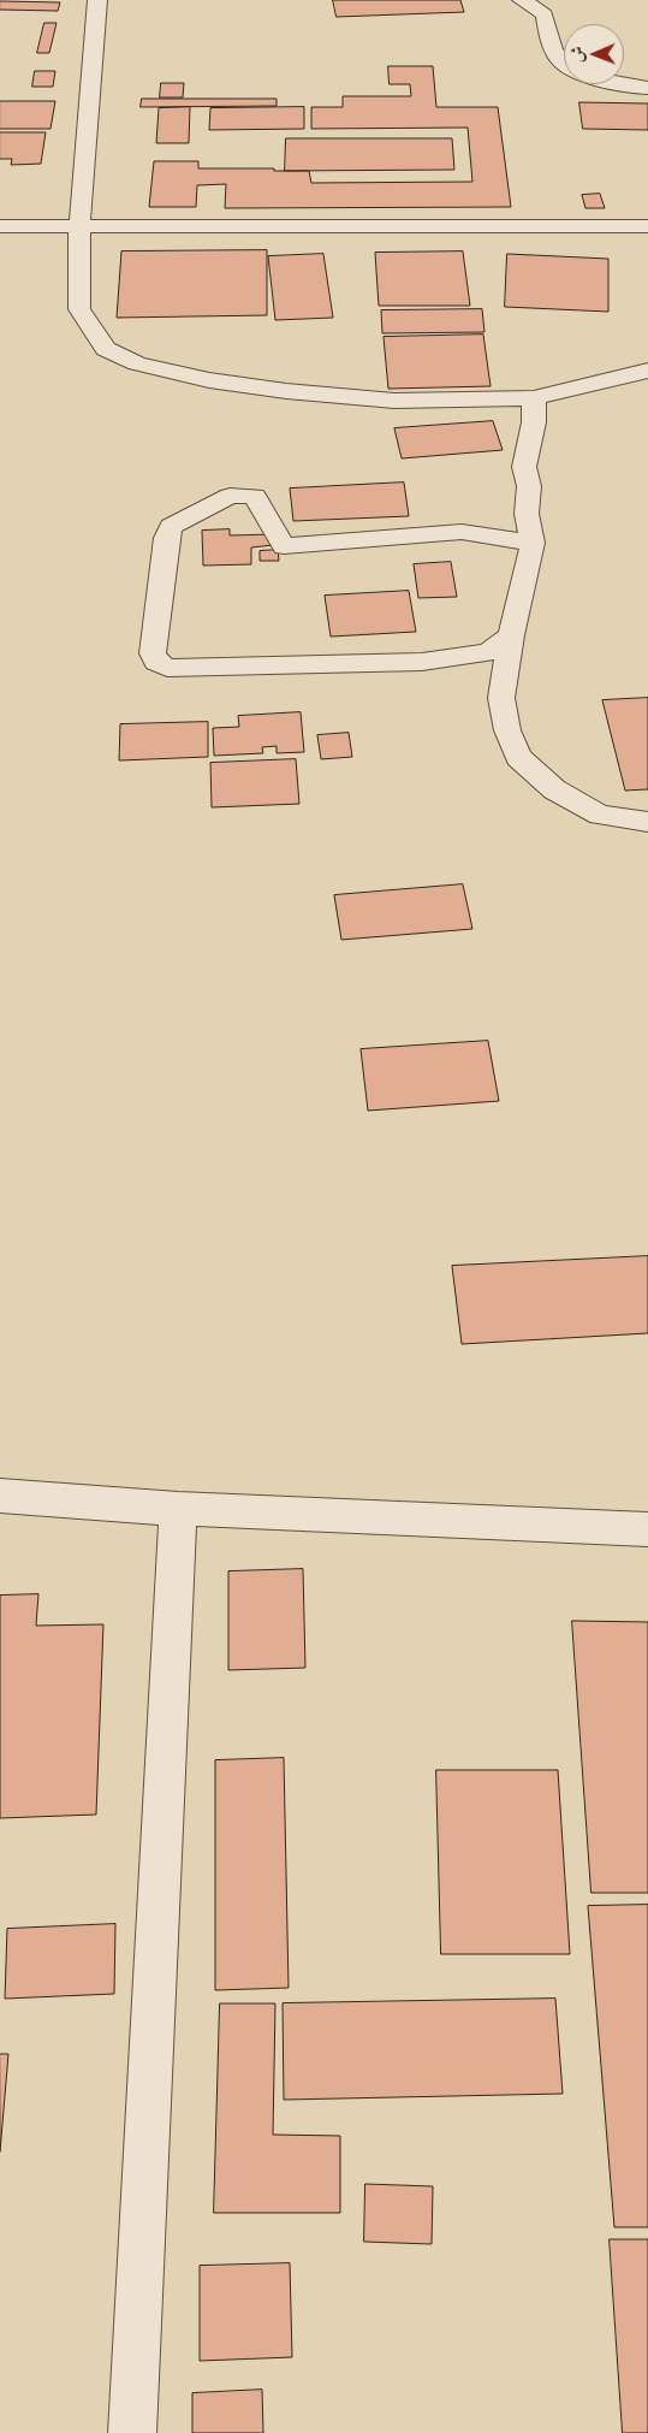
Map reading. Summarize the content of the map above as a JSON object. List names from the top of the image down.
{
  "north": "left"
}
